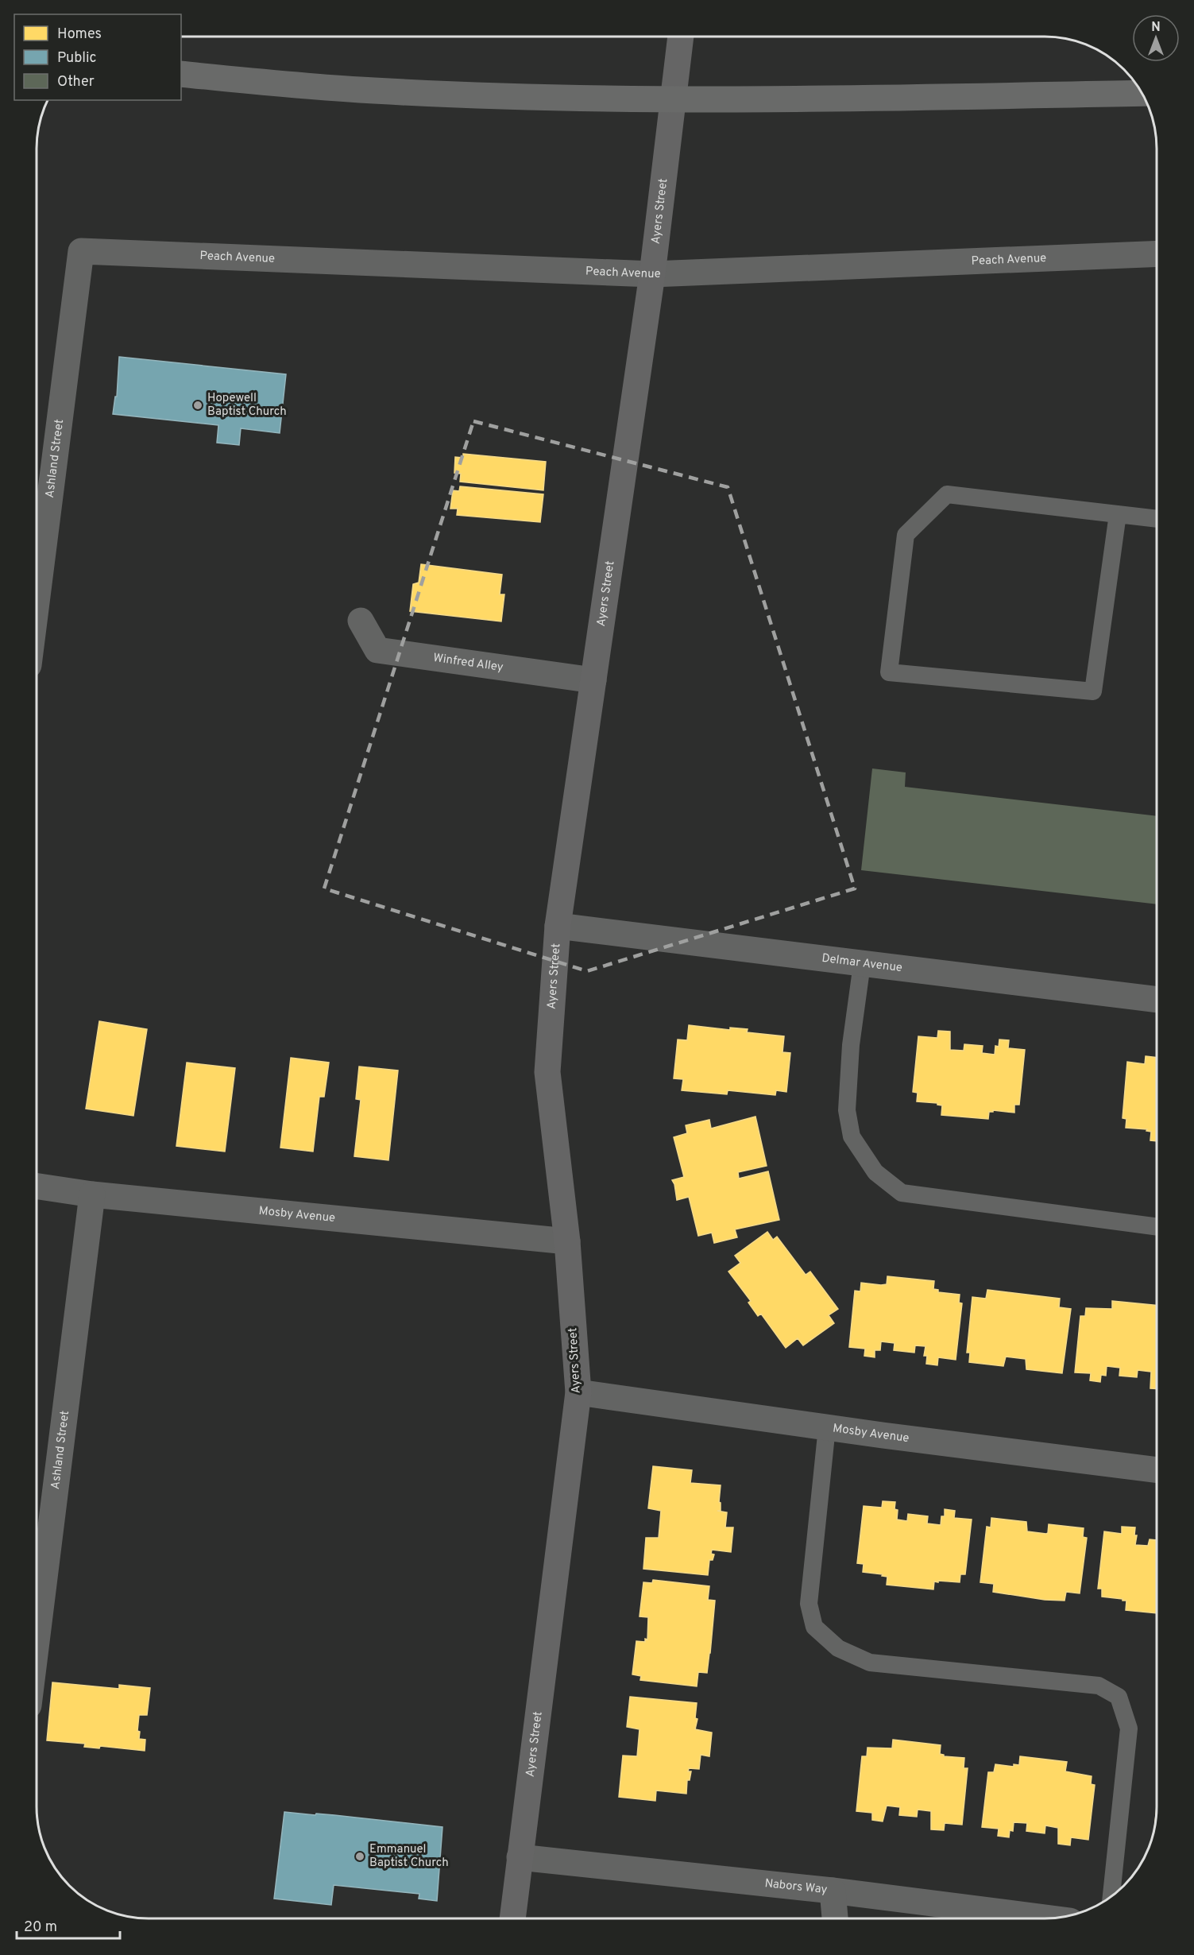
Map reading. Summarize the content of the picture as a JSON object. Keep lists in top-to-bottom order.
{
  "streets": {
    "street": [
      "Ayers Street",
      "Peach Avenue",
      "Ashland Street",
      "Winfred Alley",
      "Delmar Avenue",
      "Mosby Avenue",
      "Nabors Way"
    ]
  },
  "crossings": [
    ["Ayers Street", "Peach Avenue"],
    ["Ayers Street", "Winfred Alley"],
    ["Ayers Street", "Delmar Avenue"],
    ["Ayers Street", "Mosby Avenue"],
    ["Ayers Street", "Nabors Way"],
    ["Peach Avenue", "Ashland Street"],
    ["Ashland Street", "Mosby Avenue"]
  ],
  "places": ["Hopewell Baptist Church", "Emmanuel Baptist Church"],
  "legend": ["Homes", "Public", "Other"],
  "scale_bar": "20 m",
  "north": "top"
}
